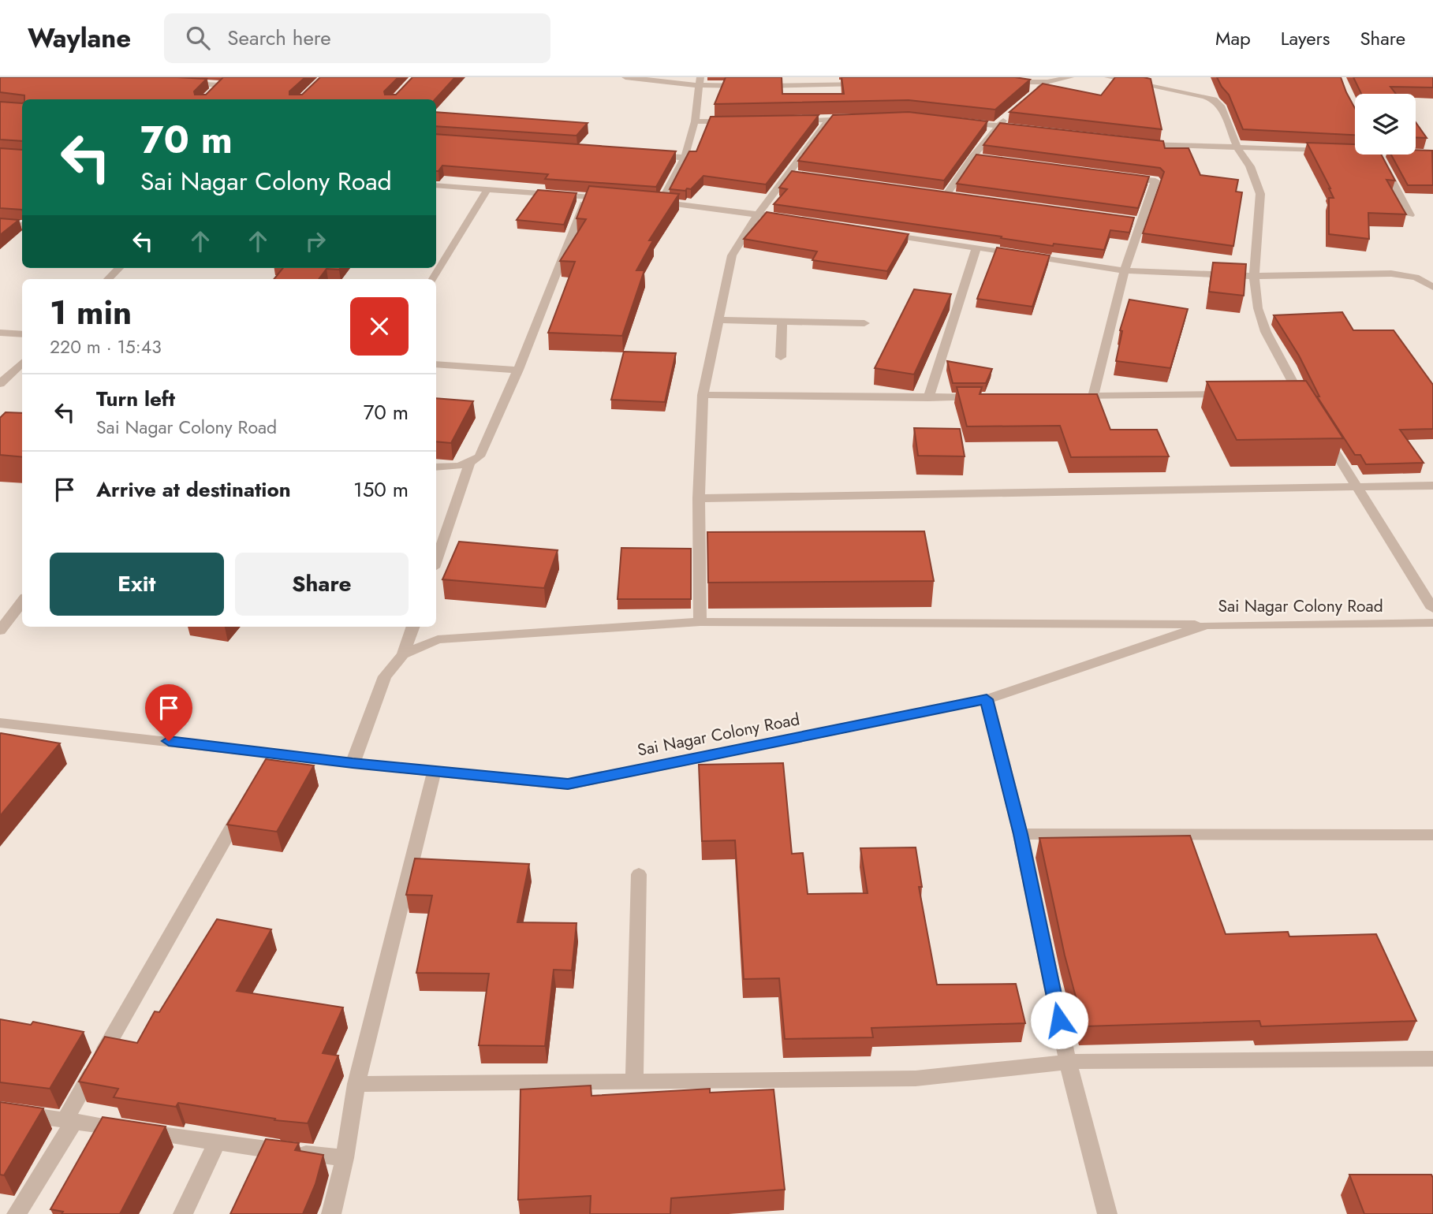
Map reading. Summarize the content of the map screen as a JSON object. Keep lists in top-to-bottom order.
{
  "streets": {
    "street": ["Sai Nagar Colony Road"]
  },
  "page": {
    "header": "Waylane",
    "search": "Search here",
    "nav": ["Map", "Layers", "Share"],
    "turn": ["70 m", "Sai Nagar Colony Road"],
    "heading": ["1 min", "220 m · 15:43"],
    "list": [
      {
        "name": "Turn left",
        "note": "Sai Nagar Colony Road",
        "value": "70 m"
      },
      {
        "name": "Arrive at destination",
        "value": "150 m"
      }
    ],
    "buttons": ["Exit", "Share"]
  }
}
